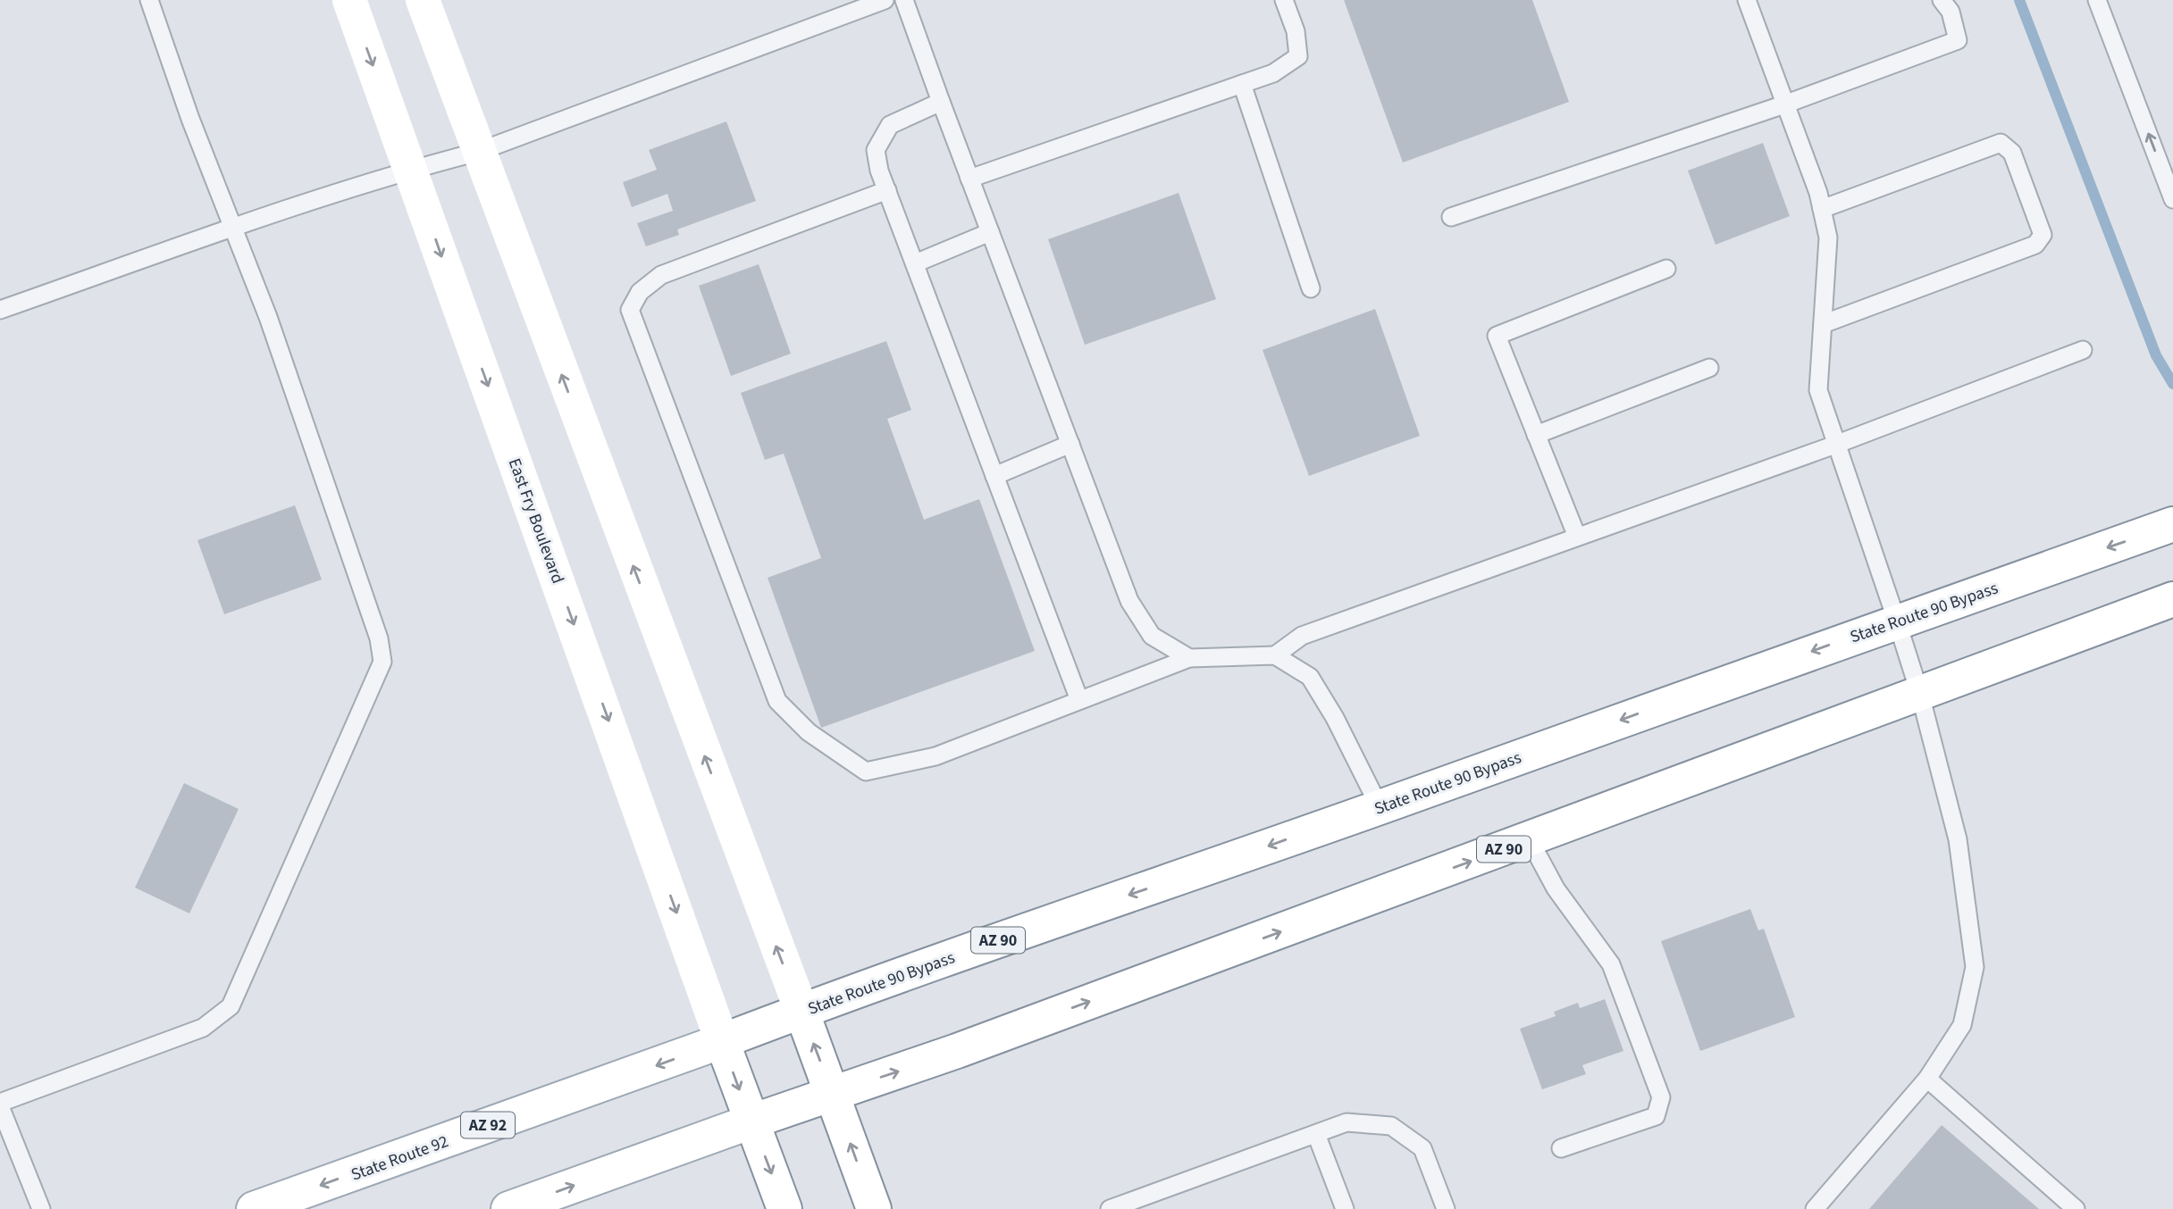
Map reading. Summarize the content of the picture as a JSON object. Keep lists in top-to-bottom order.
{
  "streets": {
    "main road": [
      "East Fry Boulevard",
      "State Route 90 Bypass",
      "AZ 90",
      "AZ 92",
      "State Route 92"
    ]
  },
  "crossings": [
    ["East Fry Boulevard", "State Route 90 Bypass"],
    ["East Fry Boulevard", "State Route 92"],
    ["State Route 90 Bypass", "State Route 92"]
  ]
}
